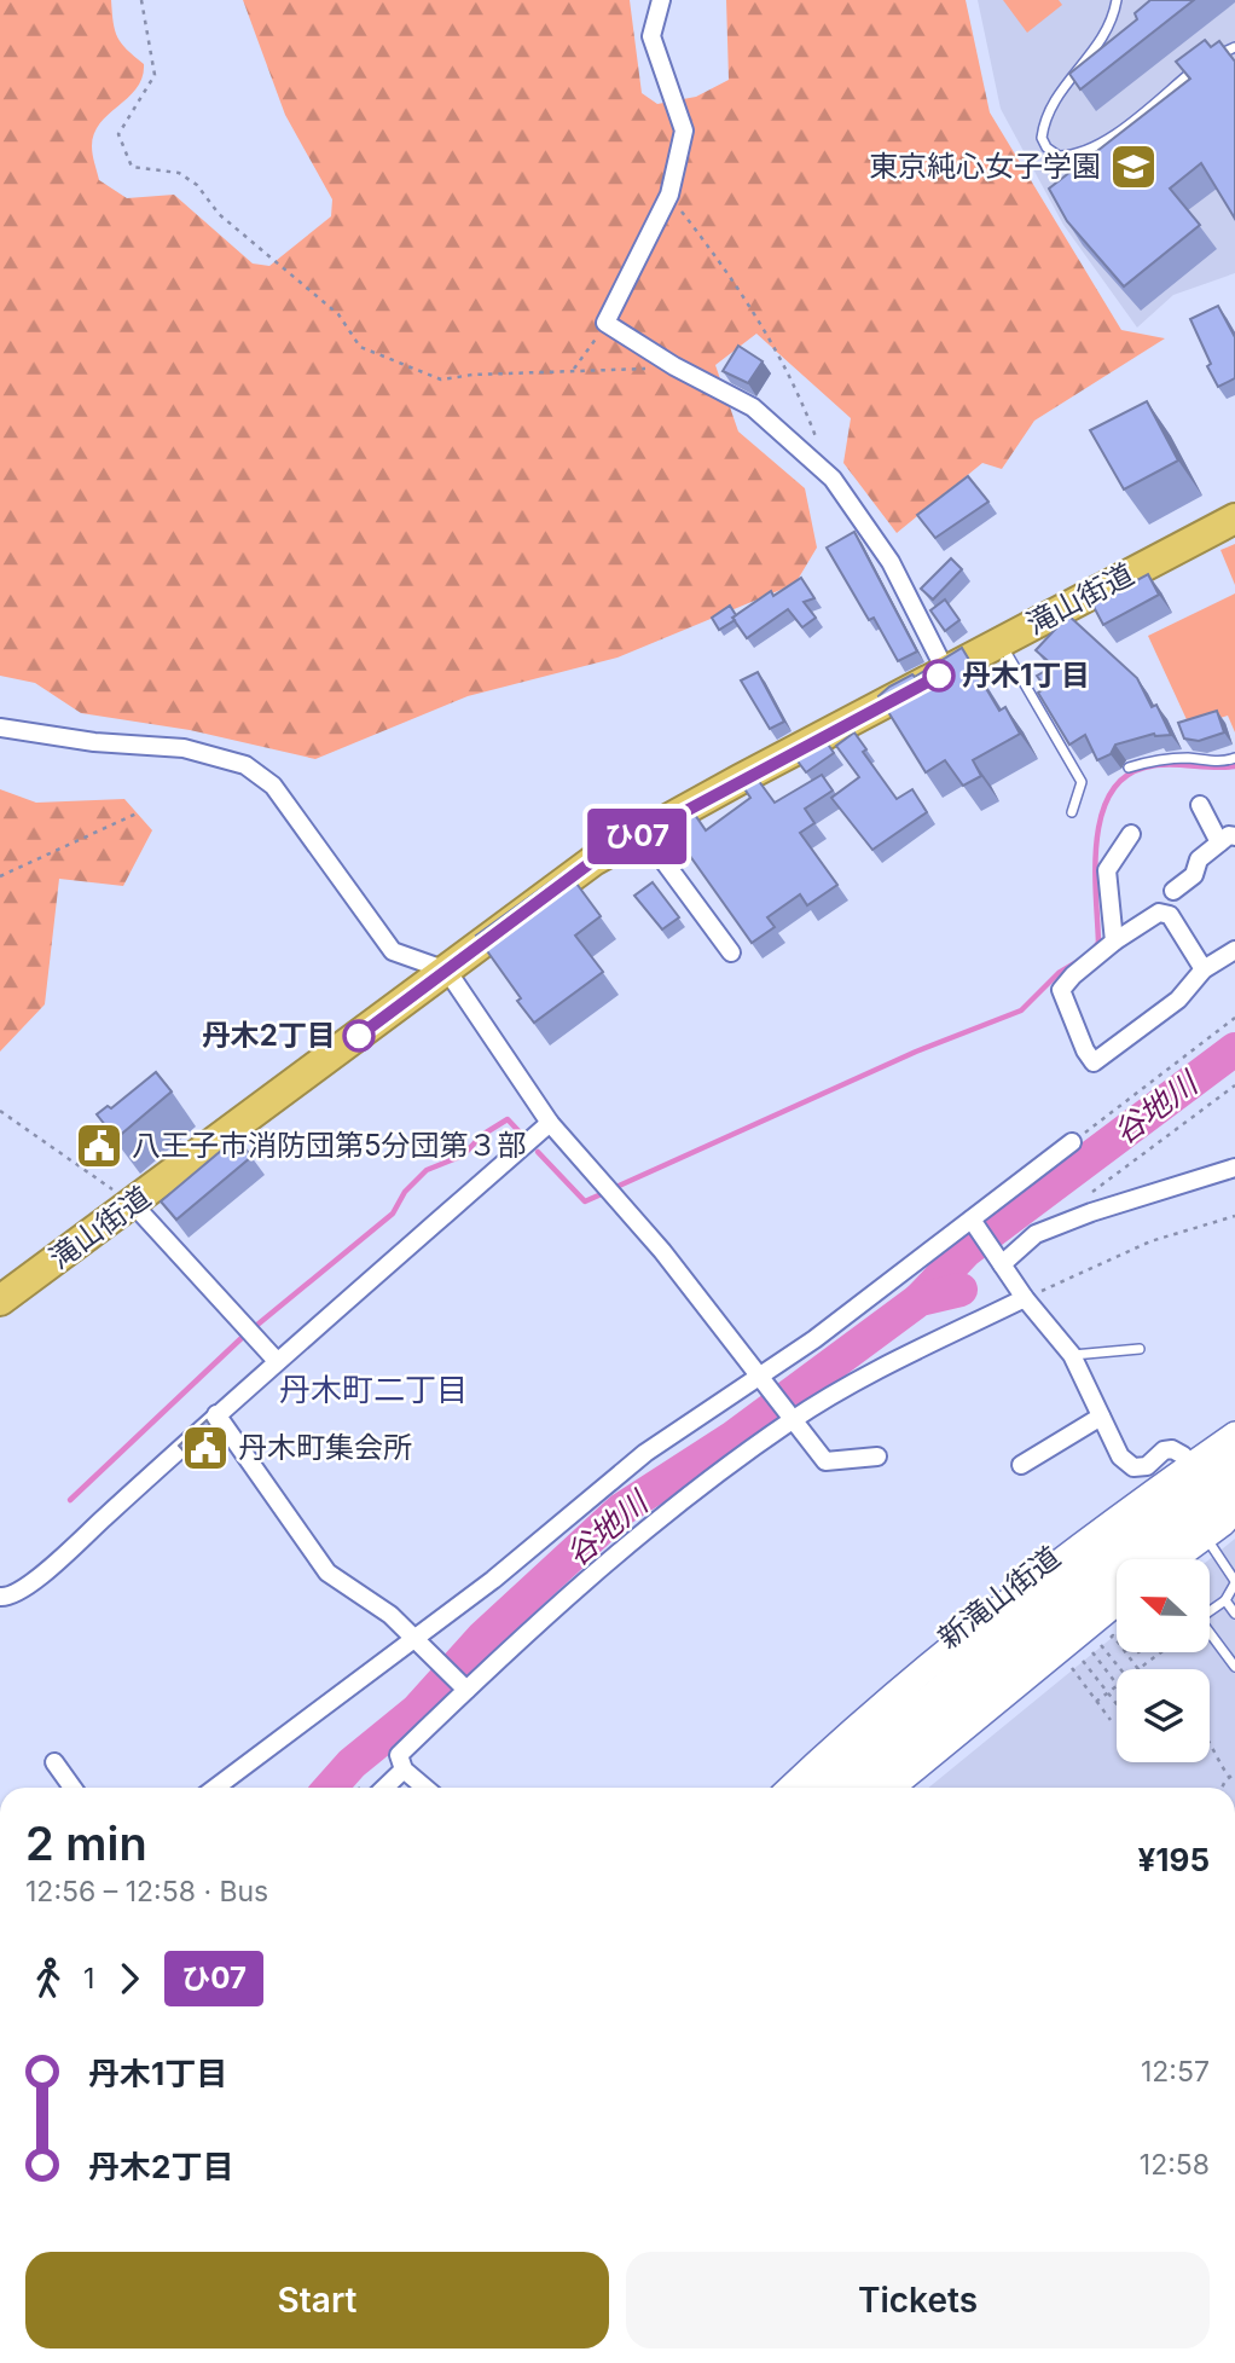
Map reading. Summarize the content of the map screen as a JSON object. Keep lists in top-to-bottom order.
{
  "streets": {
    "highway": ["滝山街道"],
    "main road": ["新滝山街道"]
  },
  "districts": ["丹木町二丁目"],
  "water": ["谷地川"],
  "places": {
    "school or university": ["東京純心女子学園"],
    "other": ["丹木1丁目", "丹木2丁目"],
    "public building": ["八王子市消防団第5分団第３部", "丹木町集会所"]
  },
  "lines": ["bus line ひ07"],
  "north": "left",
  "page": {
    "on_map": "ひ07",
    "heading": ["2 min", "12:56 – 12:58 · Bus", "¥195"],
    "legs": ["1", "ひ07"],
    "list": [
      {
        "name": "丹木1丁目",
        "value": "12:57"
      },
      {
        "name": "丹木2丁目",
        "value": "12:58"
      }
    ],
    "buttons": ["Start", "Tickets"]
  }
}
